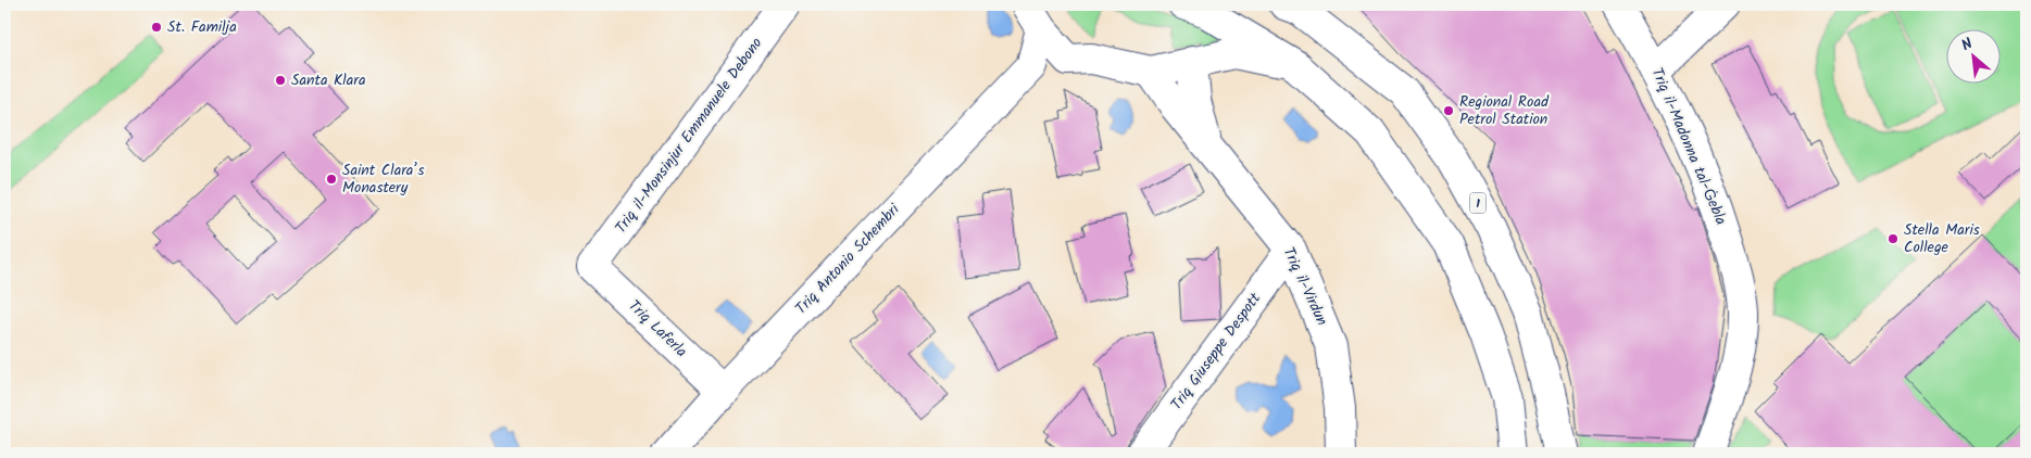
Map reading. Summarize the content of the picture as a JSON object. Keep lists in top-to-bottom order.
{
  "streets": {
    "main road": [
      "Triq il-Monsinjur Emmanuele Debono",
      "Triq il-Madonna tal-Ġebla",
      "1",
      "Triq Antonio Schembri",
      "Triq il-Virdun",
      "Triq Laferla",
      "Triq Giuseppe Despott"
    ]
  },
  "crossings": [
    ["Triq il-Monsinjur Emmanuele Debono", "Triq Laferla"],
    ["Triq Antonio Schembri", "Triq Laferla"],
    ["Triq il-Virdun", "Triq Giuseppe Despott"]
  ],
  "places": [
    "St. Familja",
    "Santa Klara",
    "Regional Road Petrol Station",
    "Saint Clara’s Monastery",
    "Stella Maris College"
  ],
  "north": "top left"
}
